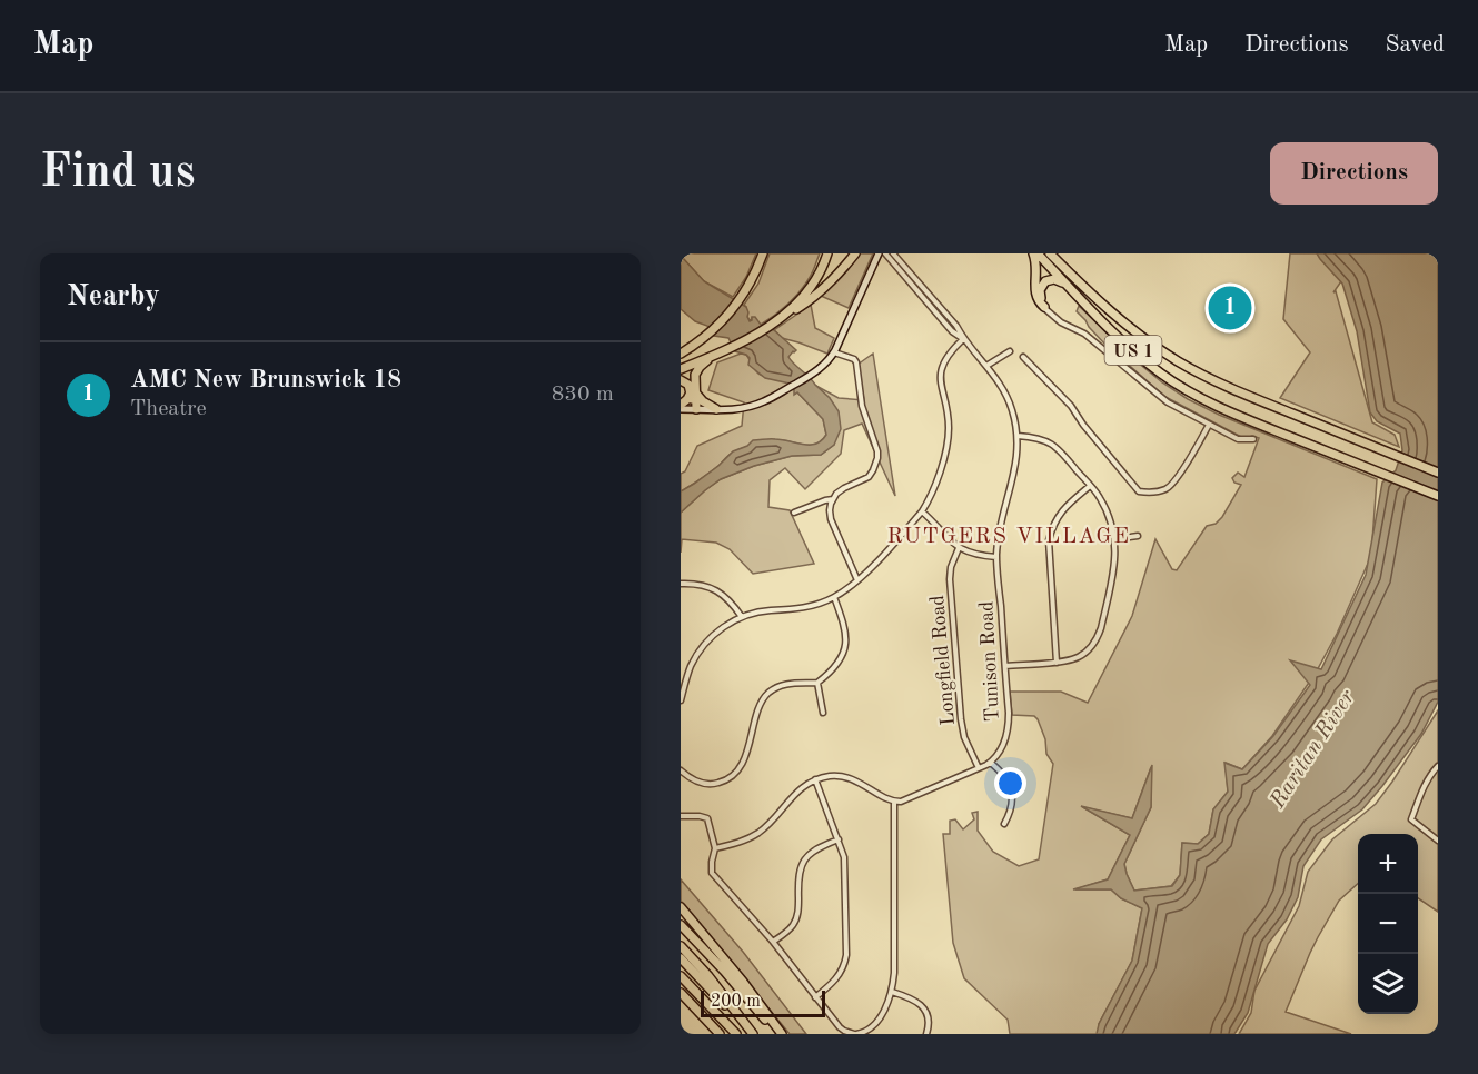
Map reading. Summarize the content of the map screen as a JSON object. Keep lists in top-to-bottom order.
{
  "streets": {
    "highway": ["US 1"],
    "street": ["Longfield Road", "Tunison Road"]
  },
  "districts": ["RUTGERS VILLAGE"],
  "water": ["Raritan River"],
  "scale_bar": "200 m",
  "page": {
    "header": "Map",
    "nav": ["Map", "Directions", "Saved"],
    "buttons": "Directions",
    "title": "Find us",
    "heading": "Nearby",
    "pins": "1",
    "list": [
      {
        "mark": "1",
        "name": "AMC New Brunswick 18",
        "note": "Theatre",
        "value": "830 m"
      }
    ],
    "map_buttons": ["+", "−"],
    "scale": "200 m"
  }
}
